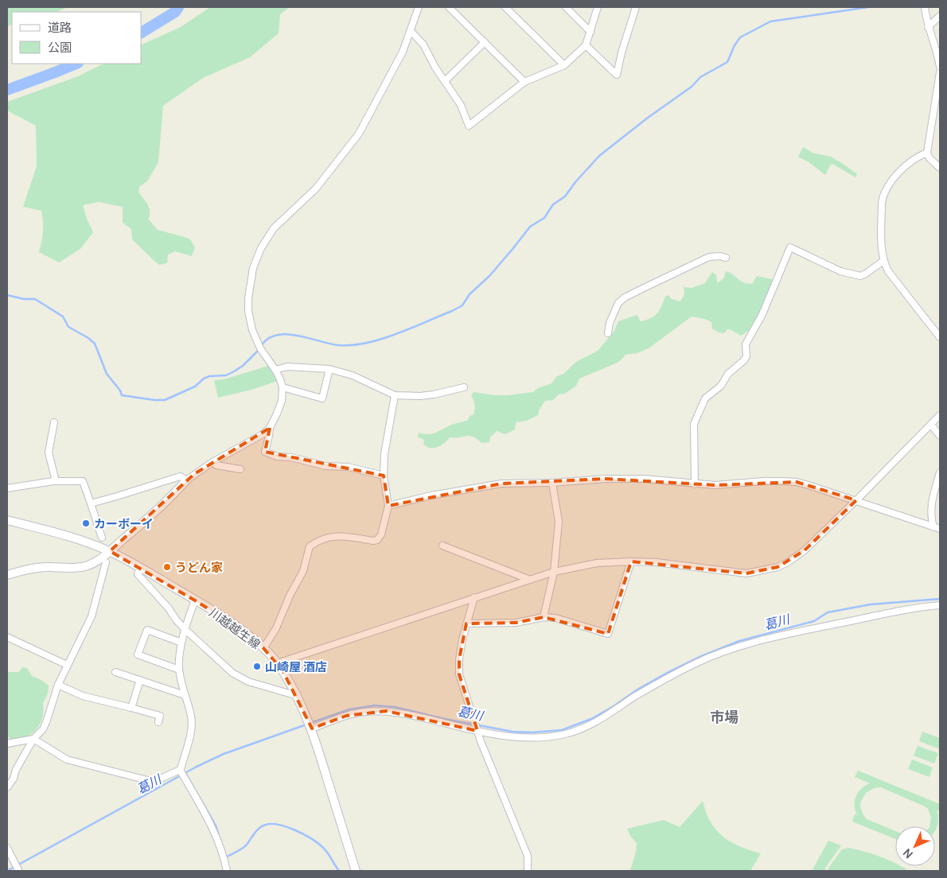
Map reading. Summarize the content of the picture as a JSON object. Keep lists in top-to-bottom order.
{
  "streets": {
    "main road": ["川越越生線"]
  },
  "districts": ["市場"],
  "water": ["葛川"],
  "places": ["カーボーイ", "うどん家", "山崎屋 酒店"],
  "legend": ["道路", "公園"],
  "north": "bottom left"
}
